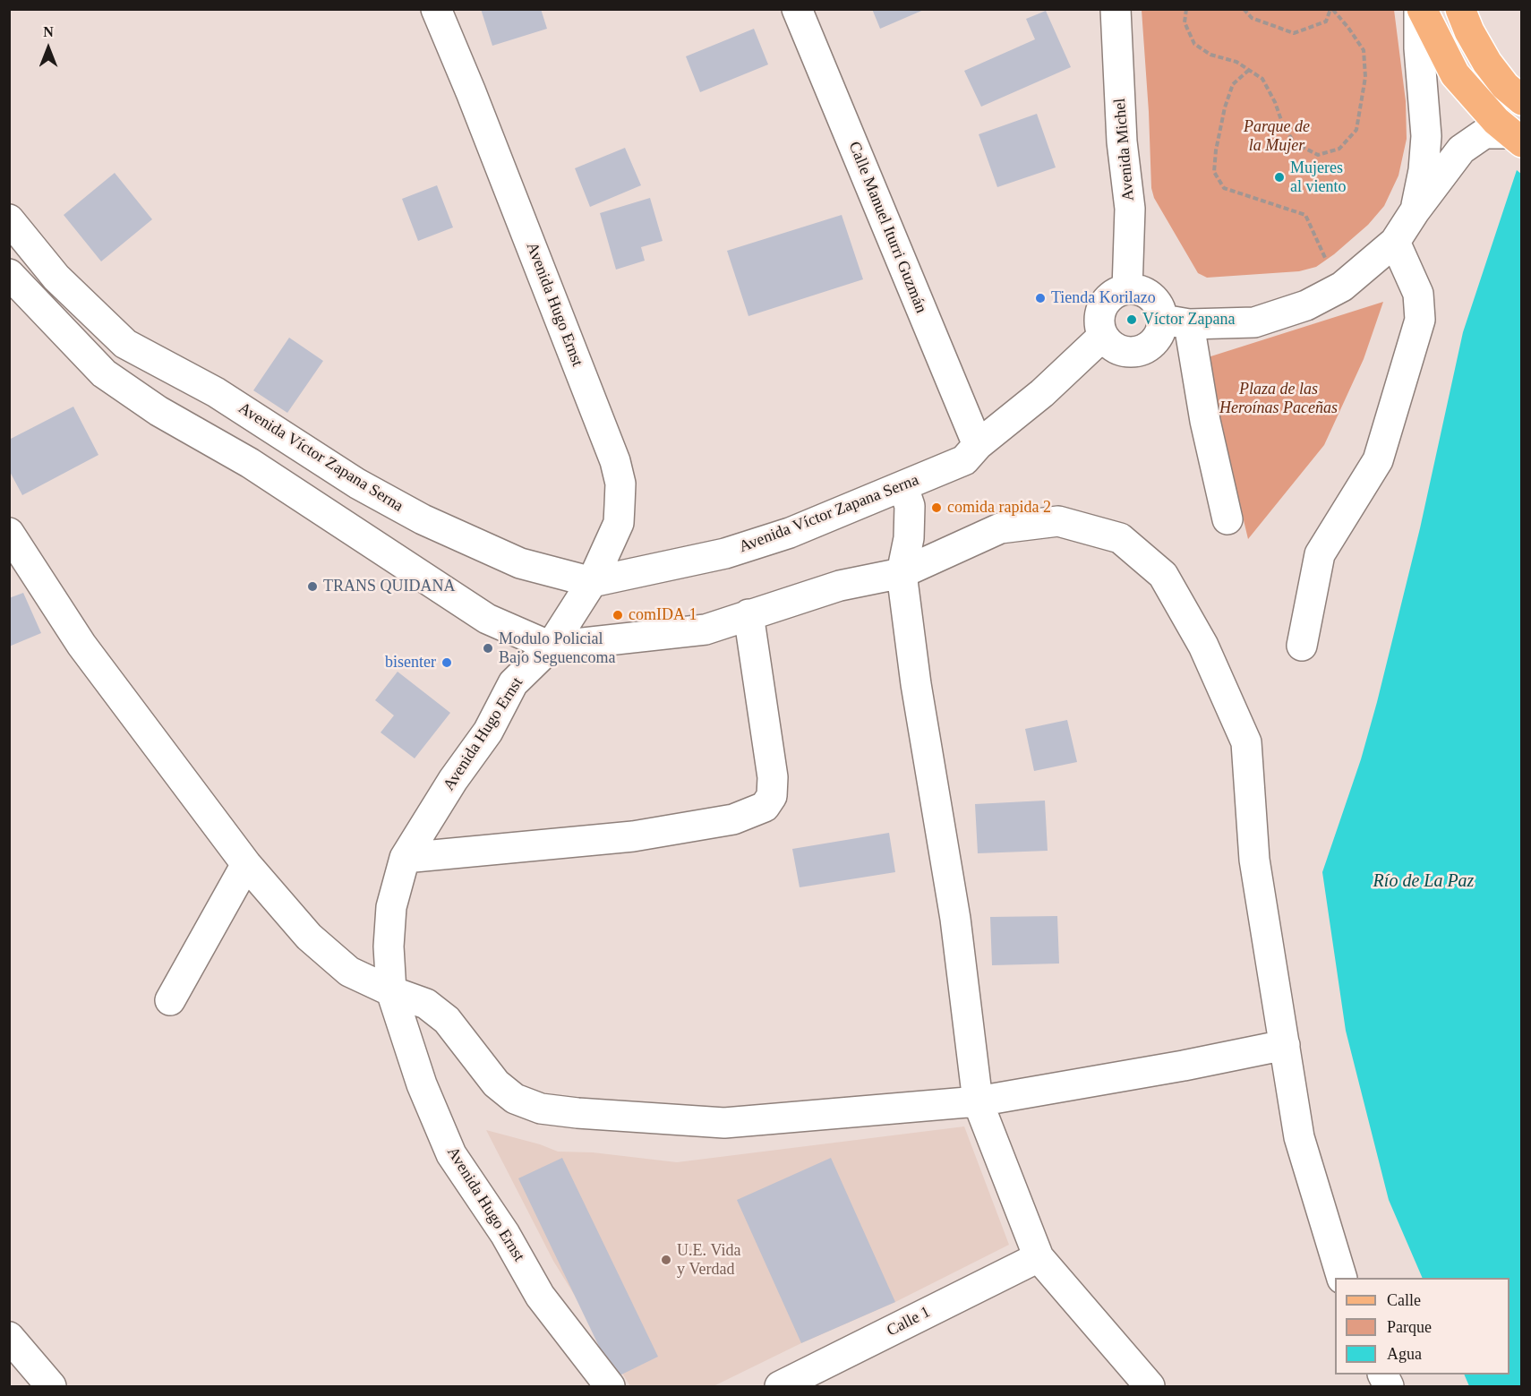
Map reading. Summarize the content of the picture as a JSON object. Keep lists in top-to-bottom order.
{
  "streets": {
    "street": [
      "Avenida Michel",
      "Calle Manuel Iturri Guzmán",
      "Avenida Hugo Ernst",
      "Avenida Víctor Zapana Serna",
      "Calle 1"
    ]
  },
  "crossings": [
    ["Avenida Michel", "Avenida Víctor Zapana Serna"],
    ["Calle Manuel Iturri Guzmán", "Avenida Víctor Zapana Serna"],
    ["Avenida Hugo Ernst", "Avenida Víctor Zapana Serna"]
  ],
  "water": ["Río de La Paz"],
  "parks": ["Parque de la Mujer", "Plaza de las Heroínas Paceñas"],
  "places": [
    "Mujeres al viento",
    "Tienda Korilazo",
    "Víctor Zapana",
    "comida rapida 2",
    "TRANS QUIDANA",
    "comIDA 1",
    "Modulo Policial Bajo Seguencoma",
    "bisenter",
    "U.E. Vida y Verdad"
  ],
  "legend": ["Calle", "Parque", "Agua"],
  "north": "top"
}
